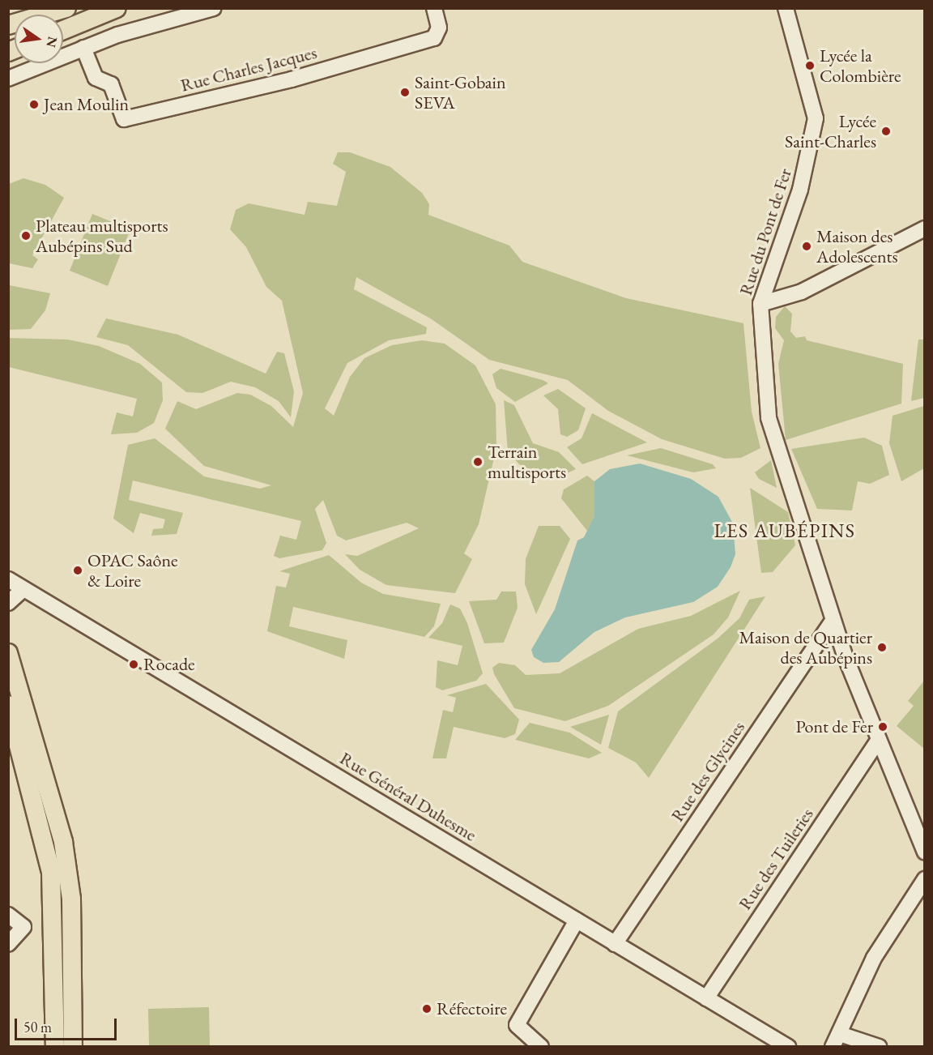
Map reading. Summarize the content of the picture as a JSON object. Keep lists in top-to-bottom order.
{
  "streets": {
    "street": [
      "Rue Charles Jacques",
      "Rue du Pont de Fer",
      "Rue des Glycines",
      "Rue Général Duhesme",
      "Rue des Tuileries"
    ]
  },
  "crossings": [
    ["Rue du Pont de Fer", "Rue des Glycines"],
    ["Rue du Pont de Fer", "Rue des Tuileries"],
    ["Rue des Glycines", "Rue Général Duhesme"],
    ["Rue Général Duhesme", "Rue des Tuileries"]
  ],
  "districts": ["LES AUBÉPINS"],
  "places": [
    "Lycée la Colombière",
    "Saint-Gobain SEVA",
    "Jean Moulin",
    "Lycée Saint-Charles",
    "Plateau multisports Aubépins Sud",
    "Maison des Adolescents",
    "Terrain multisports",
    "OPAC Saône & Loire",
    "Maison de Quartier des Aubépins",
    "Rocade",
    "Pont de Fer",
    "Réfectoire"
  ],
  "scale_bar": "50 m",
  "north": "right"
}
